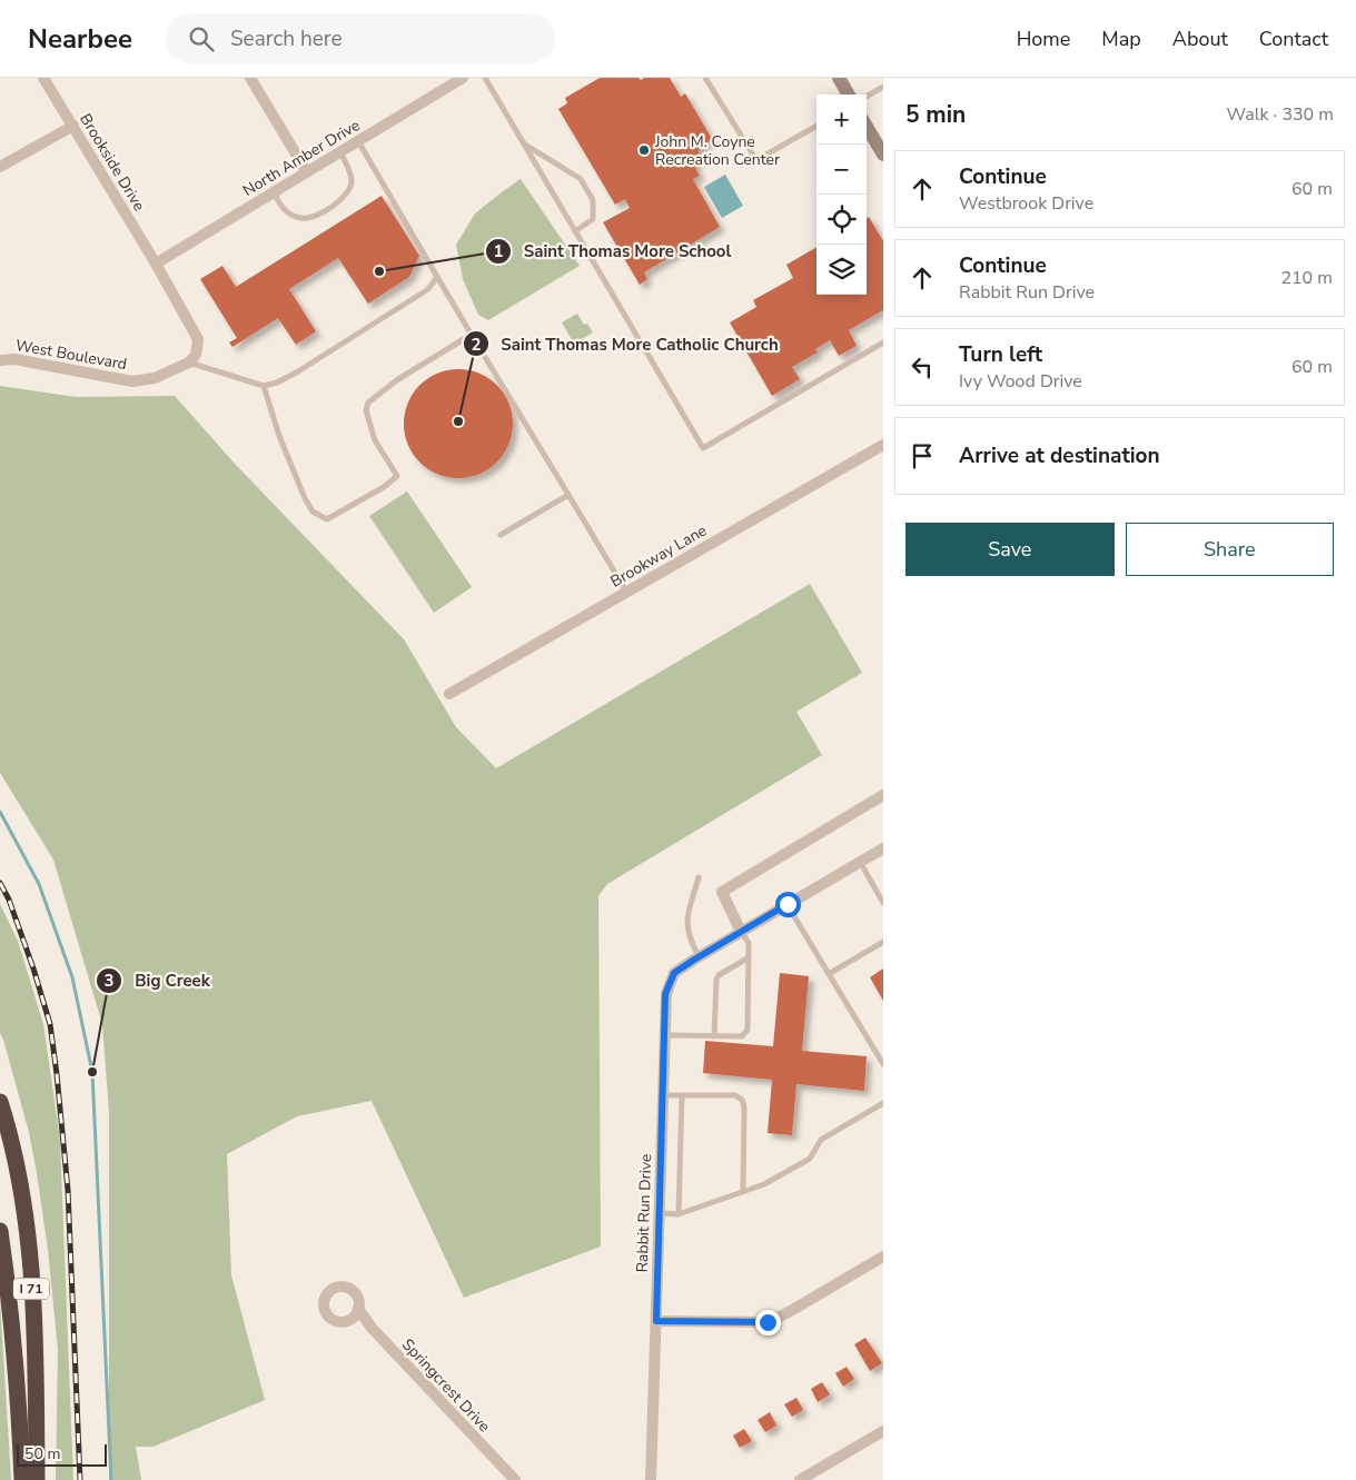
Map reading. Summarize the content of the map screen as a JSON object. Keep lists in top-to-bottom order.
{
  "streets": {
    "highway": ["I 71"],
    "street": [
      "North Amber Drive",
      "Brookside Drive",
      "West Boulevard",
      "Brookway Lane",
      "Rabbit Run Drive",
      "Springcrest Drive"
    ]
  },
  "crossings": [
    ["North Amber Drive", "Brookside Drive"]
  ],
  "places": [
    "John M. Coyne Recreation Center",
    "Saint Thomas More School",
    "Saint Thomas More Catholic Church",
    "Big Creek"
  ],
  "scale_bar": "50 m",
  "page": {
    "header": "Nearbee",
    "search": "Search here",
    "nav": [
      "Home",
      "Map",
      "About",
      "Contact"
    ],
    "heading": ["5 min", "Walk · 330 m"],
    "map_buttons": ["+", "−"],
    "list": [
      ["Continue", "Westbrook Drive", "60 m"],
      ["Continue", "Rabbit Run Drive", "210 m"],
      ["Turn left", "Ivy Wood Drive", "60 m"],
      "Arrive at destination"
    ],
    "buttons": ["Save", "Share"],
    "scale": "50 m"
  }
}
